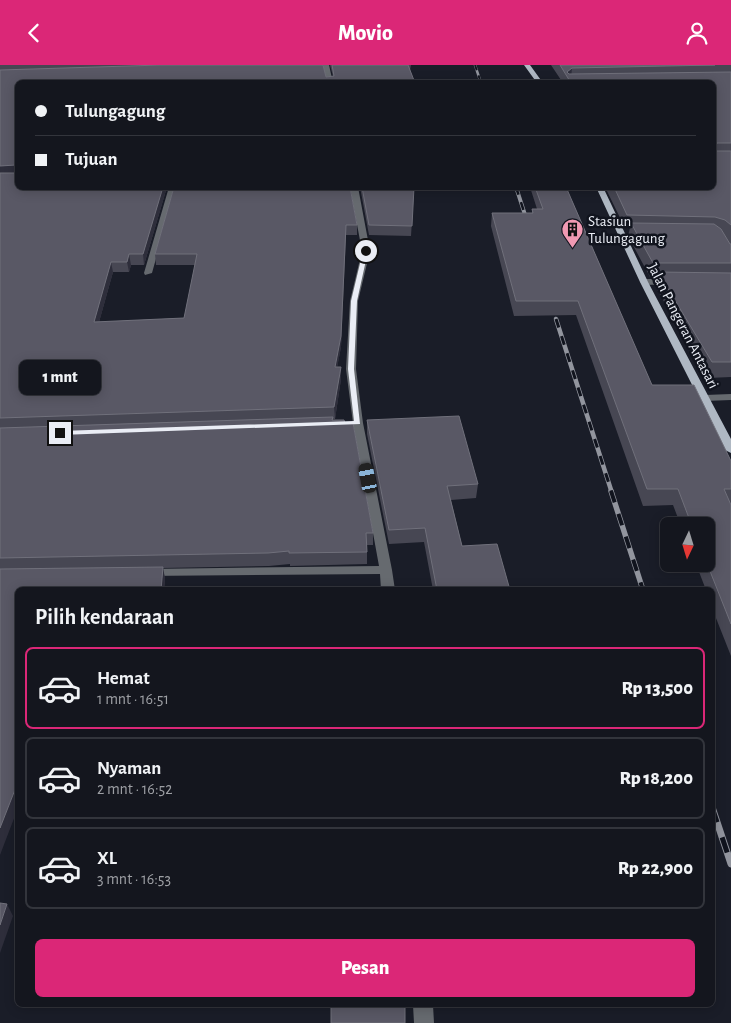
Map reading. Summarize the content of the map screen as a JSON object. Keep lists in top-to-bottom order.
{
  "streets": {
    "main road": ["Jalan Pangeran Antasari"]
  },
  "places": {
    "building": ["Stasiun Tulungagung"]
  },
  "north": "bottom",
  "page": {
    "header": "Movio",
    "banner": ["Tulungagung", "Tujuan"],
    "bubble": "1 mnt",
    "heading": "Pilih kendaraan",
    "list": [
      {
        "name": "Hemat",
        "note": "1 mnt · 16:51",
        "value": "Rp 13,500"
      },
      {
        "name": "Nyaman",
        "note": "2 mnt · 16:52",
        "value": "Rp 18,200"
      },
      {
        "name": "XL",
        "note": "3 mnt · 16:53",
        "value": "Rp 22,900"
      }
    ],
    "buttons": "Pesan"
  }
}
